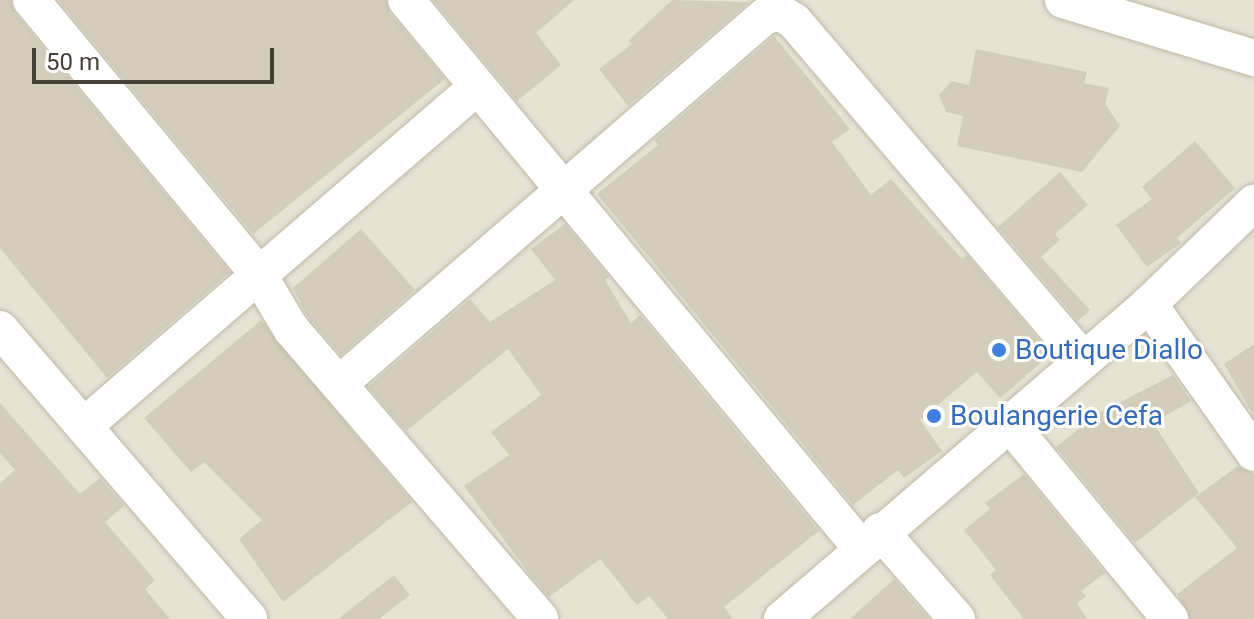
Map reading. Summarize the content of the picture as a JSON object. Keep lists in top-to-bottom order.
{
  "places": ["Boutique Diallo", "Boulangerie Cefa"],
  "scale_bar": "50 m"
}
